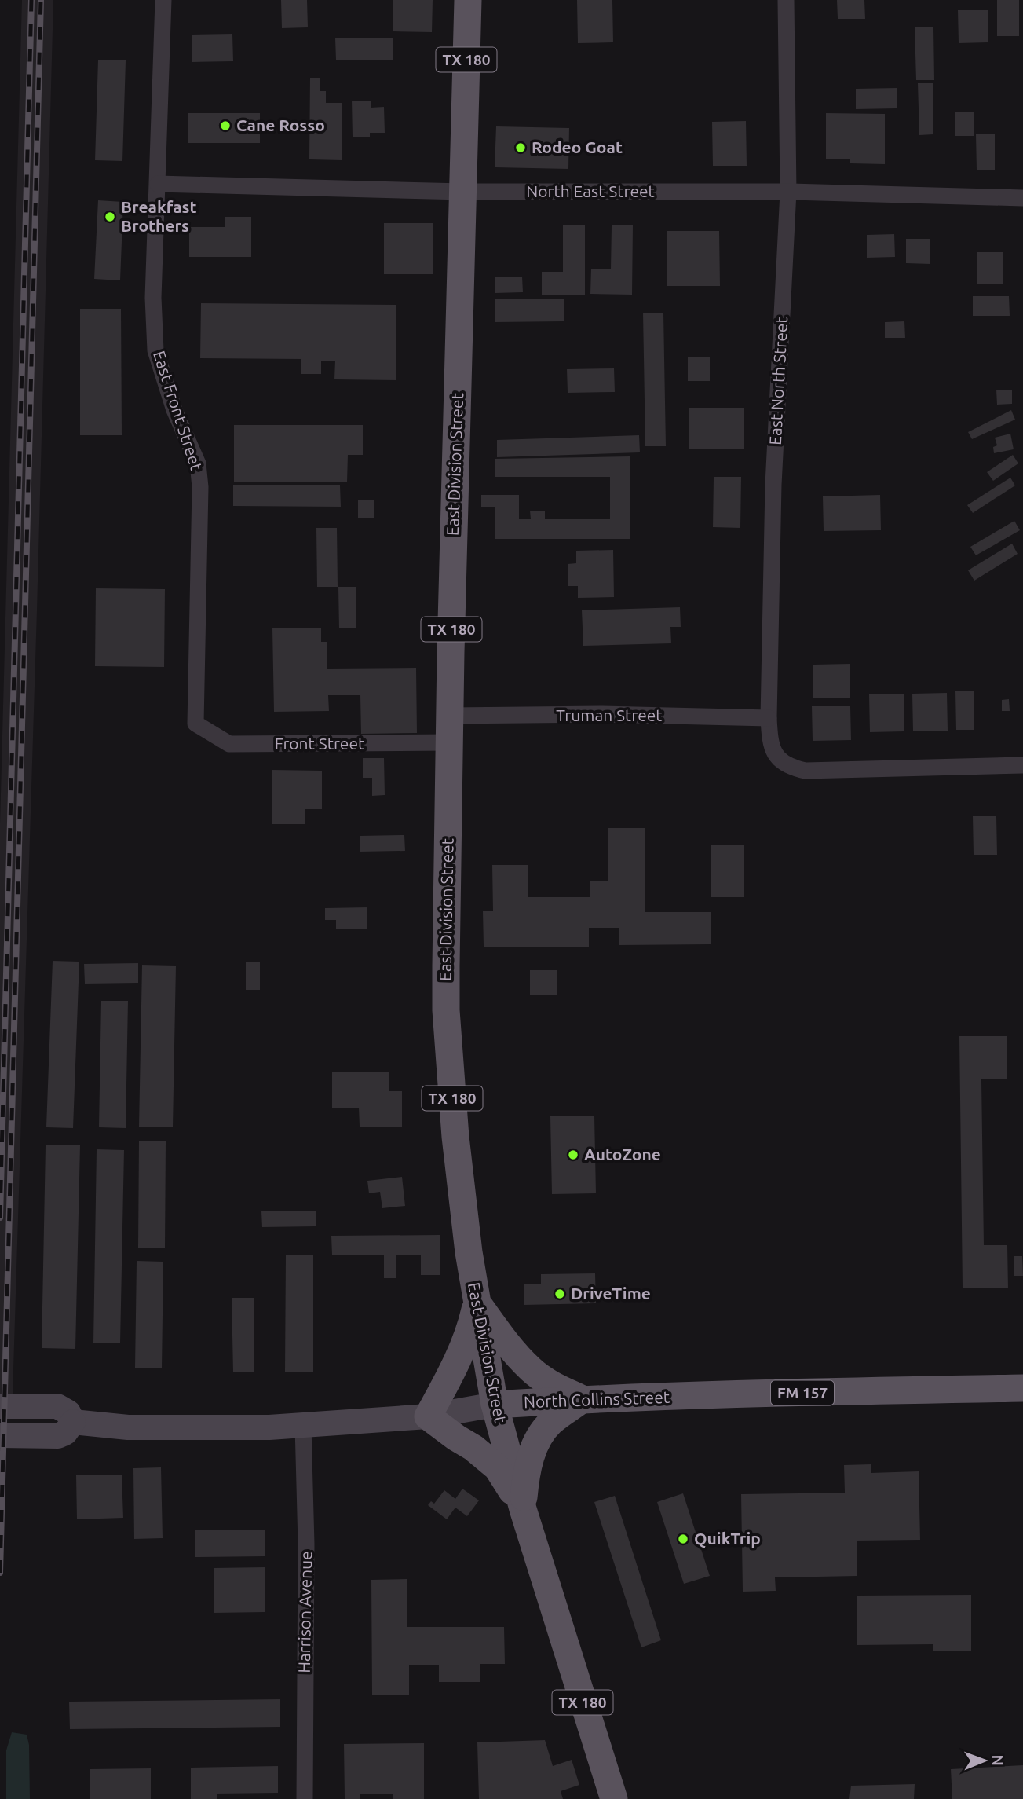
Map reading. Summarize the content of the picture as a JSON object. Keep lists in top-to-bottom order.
{
  "streets": {
    "main road": [
      "TX 180",
      "East Division Street",
      "FM 157",
      "North Collins Street"
    ],
    "street": [
      "North East Street",
      "East North Street",
      "East Front Street",
      "Truman Street",
      "Front Street",
      "Harrison Avenue"
    ]
  },
  "crossings": [
    ["North East Street", "East North Street"],
    ["North East Street", "East Front Street"],
    ["North East Street", "East Division Street"],
    ["East North Street", "Truman Street"],
    ["East Front Street", "Front Street"],
    ["East Division Street", "Truman Street"],
    ["East Division Street", "Front Street"],
    ["East Division Street", "North Collins Street"],
    ["North Collins Street", "Harrison Avenue"]
  ],
  "places": [
    "Cane Rosso",
    "Rodeo Goat",
    "Breakfast Brothers",
    "AutoZone",
    "DriveTime",
    "QuikTrip"
  ],
  "north": "right"
}
